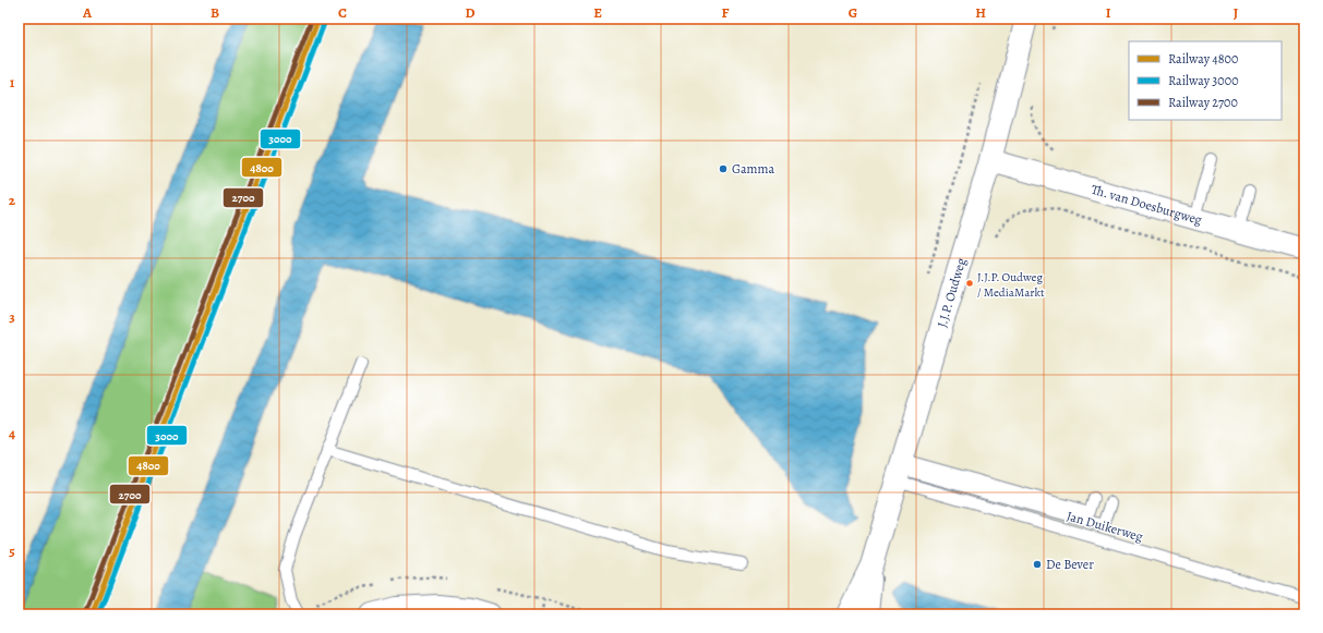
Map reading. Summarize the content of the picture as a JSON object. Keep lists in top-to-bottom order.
{
  "streets": {
    "street": ["Th. van Doesburgweg", "J.J.P. Oudweg"],
    "lane": ["Jan Duikerweg"]
  },
  "crossings": [
    ["Th. van Doesburgweg", "J.J.P. Oudweg"],
    ["J.J.P. Oudweg", "Jan Duikerweg"]
  ],
  "places": ["Gamma", "J.J.P. Oudweg / MediaMarkt", "De Bever"],
  "lines": ["rail line 4800", "rail line 2700", "rail line 3000"],
  "legend": ["Railway 4800", "Railway 3000", "Railway 2700"],
  "grid": {
    "columns": [
      "A",
      "B",
      "C",
      "D",
      "E",
      "F",
      "G",
      "H",
      "I",
      "J"
    ],
    "rows": [
      "1",
      "2",
      "3",
      "4",
      "5"
    ]
  }
}
